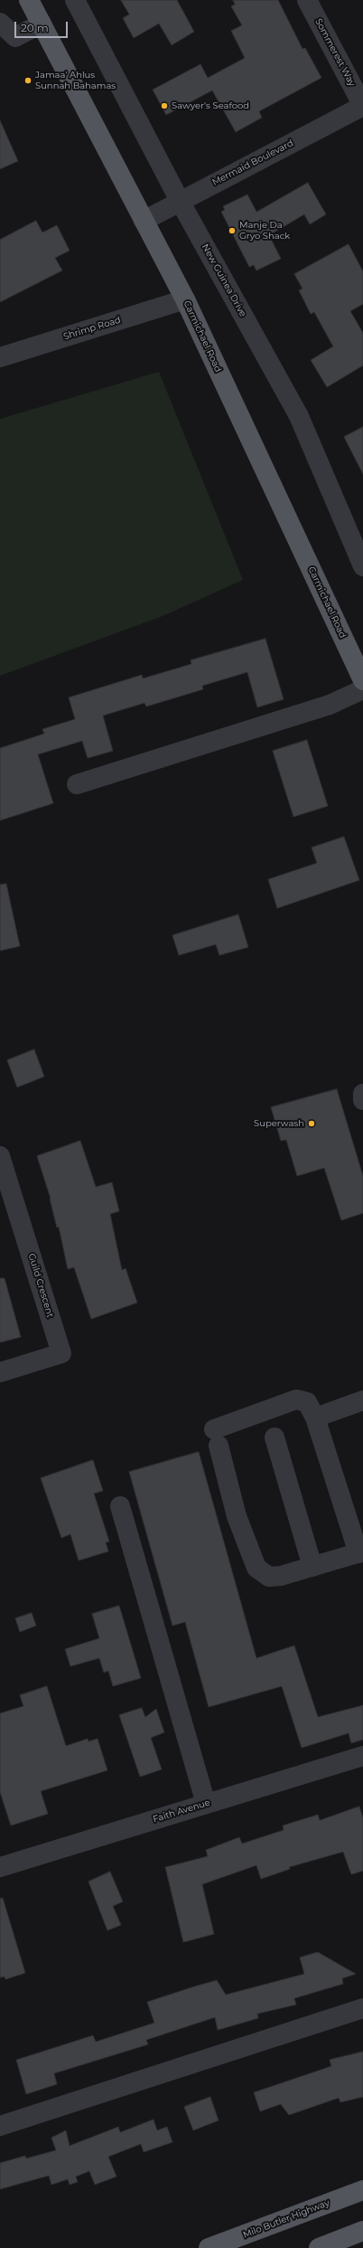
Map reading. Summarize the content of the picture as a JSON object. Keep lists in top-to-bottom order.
{
  "streets": {
    "main road": ["Carmichael Road", "Milo Butler Highway"],
    "street": [
      "Sommerest Way",
      "Mermaid Boulevard",
      "New Guinea Drive",
      "Shrimp Road",
      "Guild Crescent",
      "Faith Avenue"
    ]
  },
  "crossings": [
    ["Sommerest Way", "Mermaid Boulevard"],
    ["Mermaid Boulevard", "New Guinea Drive"],
    ["Mermaid Boulevard", "Carmichael Road"],
    ["Shrimp Road", "Carmichael Road"]
  ],
  "places": [
    "Jamaa' Ahlus Sunnah Bahamas",
    "Sawyer's Seafood",
    "Manje Da Gryo Shack",
    "Superwash"
  ],
  "scale_bar": "20 m"
}
